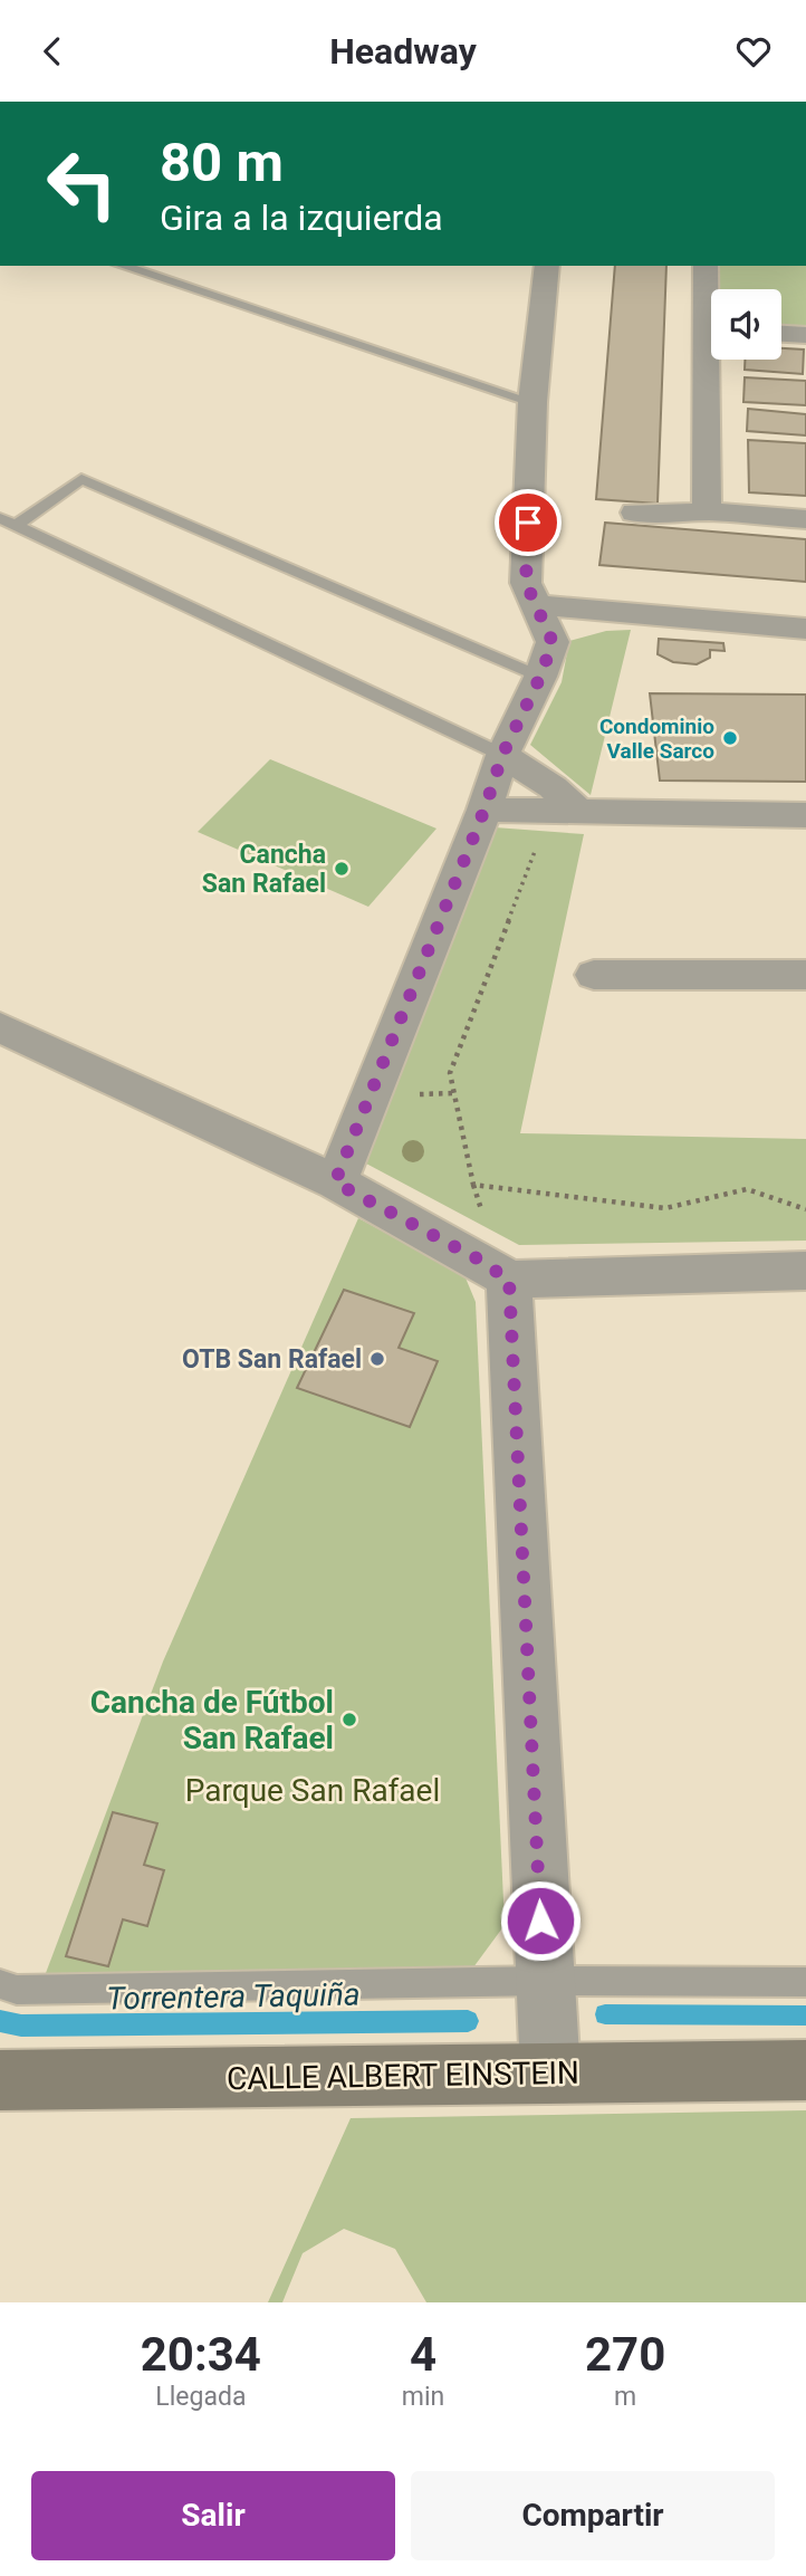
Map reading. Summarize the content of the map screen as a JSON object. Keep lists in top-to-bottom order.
{
  "streets": {
    "street": ["CALLE ALBERT EINSTEIN"]
  },
  "water": ["Torrentera Taquiña"],
  "parks": ["Parque San Rafael"],
  "places": [
    "Condominio Valle Sarco",
    "Cancha San Rafael",
    "OTB San Rafael",
    "Cancha de Fútbol San Rafael"
  ],
  "page": {
    "header": "Headway",
    "turn": ["80 m", "Gira a la izquierda"],
    "eta": [
      "20:34",
      "Llegada",
      "4",
      "min",
      "270",
      "m"
    ],
    "buttons": ["Salir", "Compartir"]
  }
}
